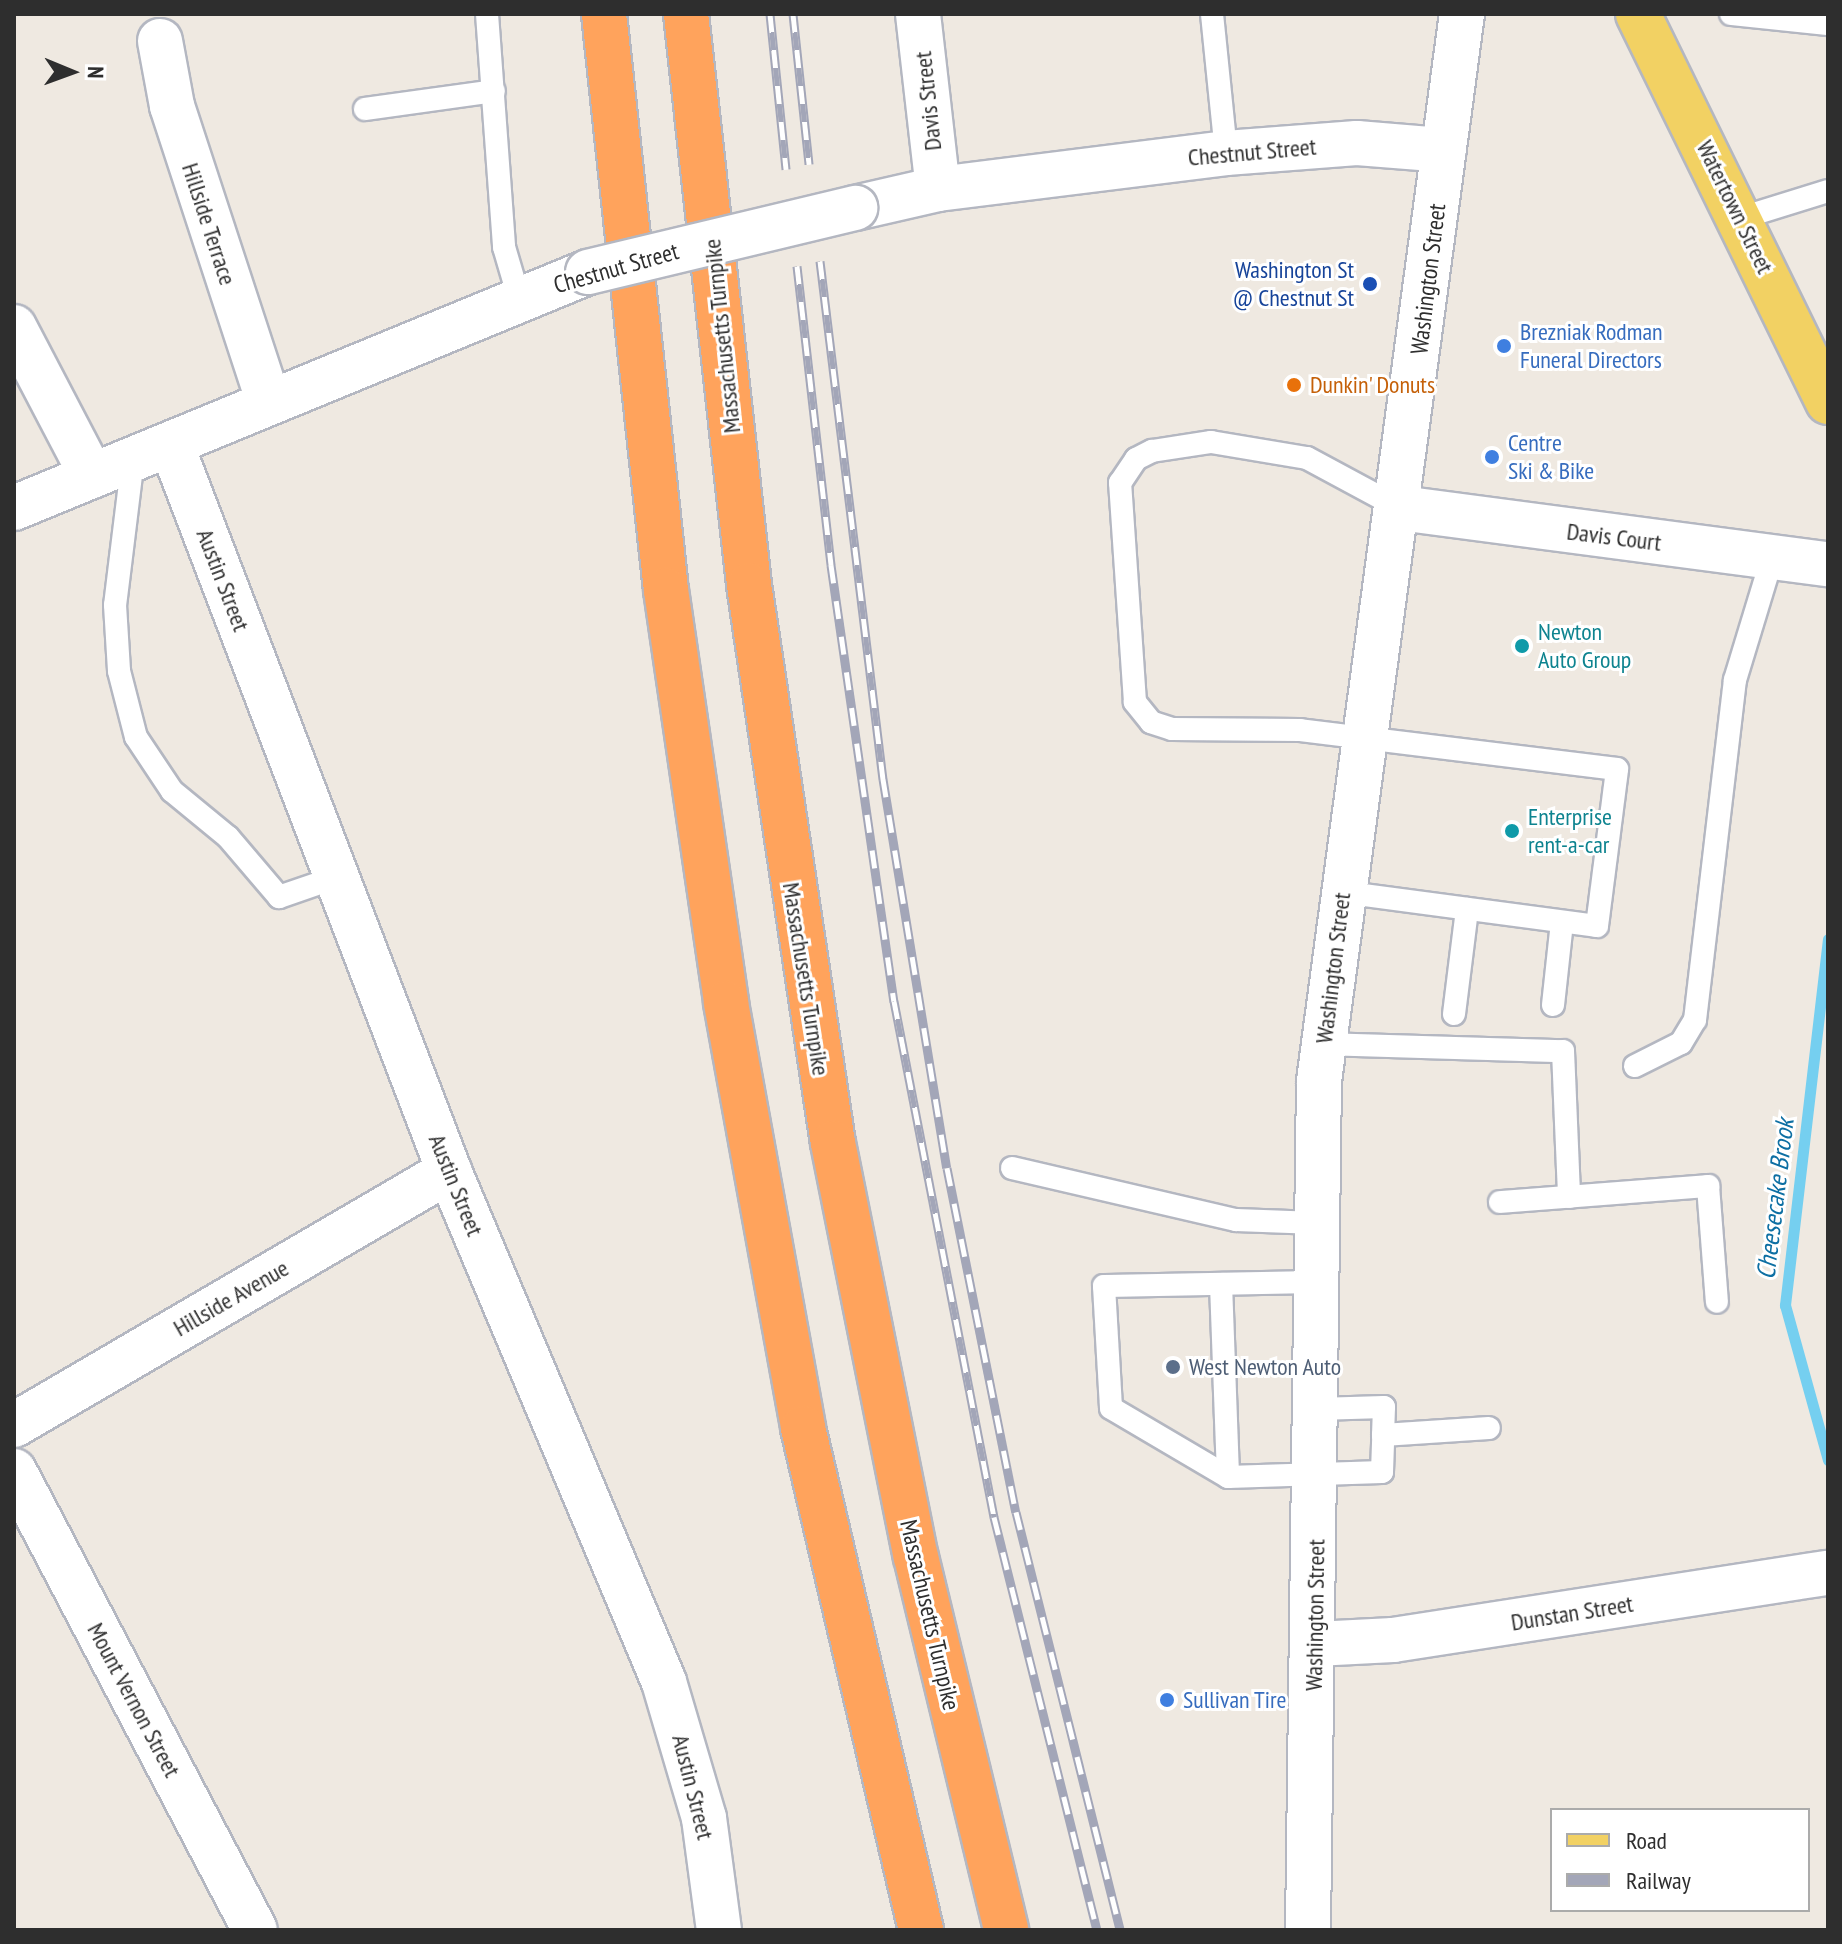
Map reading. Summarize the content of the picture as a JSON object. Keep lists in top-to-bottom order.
{
  "streets": {
    "highway": ["Massachusetts Turnpike"],
    "main road": [
      "Davis Street",
      "Chestnut Street",
      "Watertown Street",
      "Hillside Terrace",
      "Washington Street",
      "Davis Court",
      "Austin Street",
      "Hillside Avenue",
      "Dunstan Street",
      "Mount Vernon Street"
    ]
  },
  "crossings": [
    ["Davis Street", "Chestnut Street"],
    ["Chestnut Street", "Hillside Terrace"],
    ["Chestnut Street", "Washington Street"],
    ["Chestnut Street", "Austin Street"],
    ["Washington Street", "Davis Court"],
    ["Washington Street", "Dunstan Street"],
    ["Austin Street", "Hillside Avenue"]
  ],
  "water": ["Cheesecake Brook"],
  "places": [
    "Washington St @ Chestnut St",
    "Brezniak Rodman Funeral Directors",
    "Dunkin' Donuts",
    "Centre Ski & Bike",
    "Newton Auto Group",
    "Enterprise rent-a-car",
    "West Newton Auto",
    "Sullivan Tire"
  ],
  "legend": ["Road", "Railway"],
  "north": "right"
}
